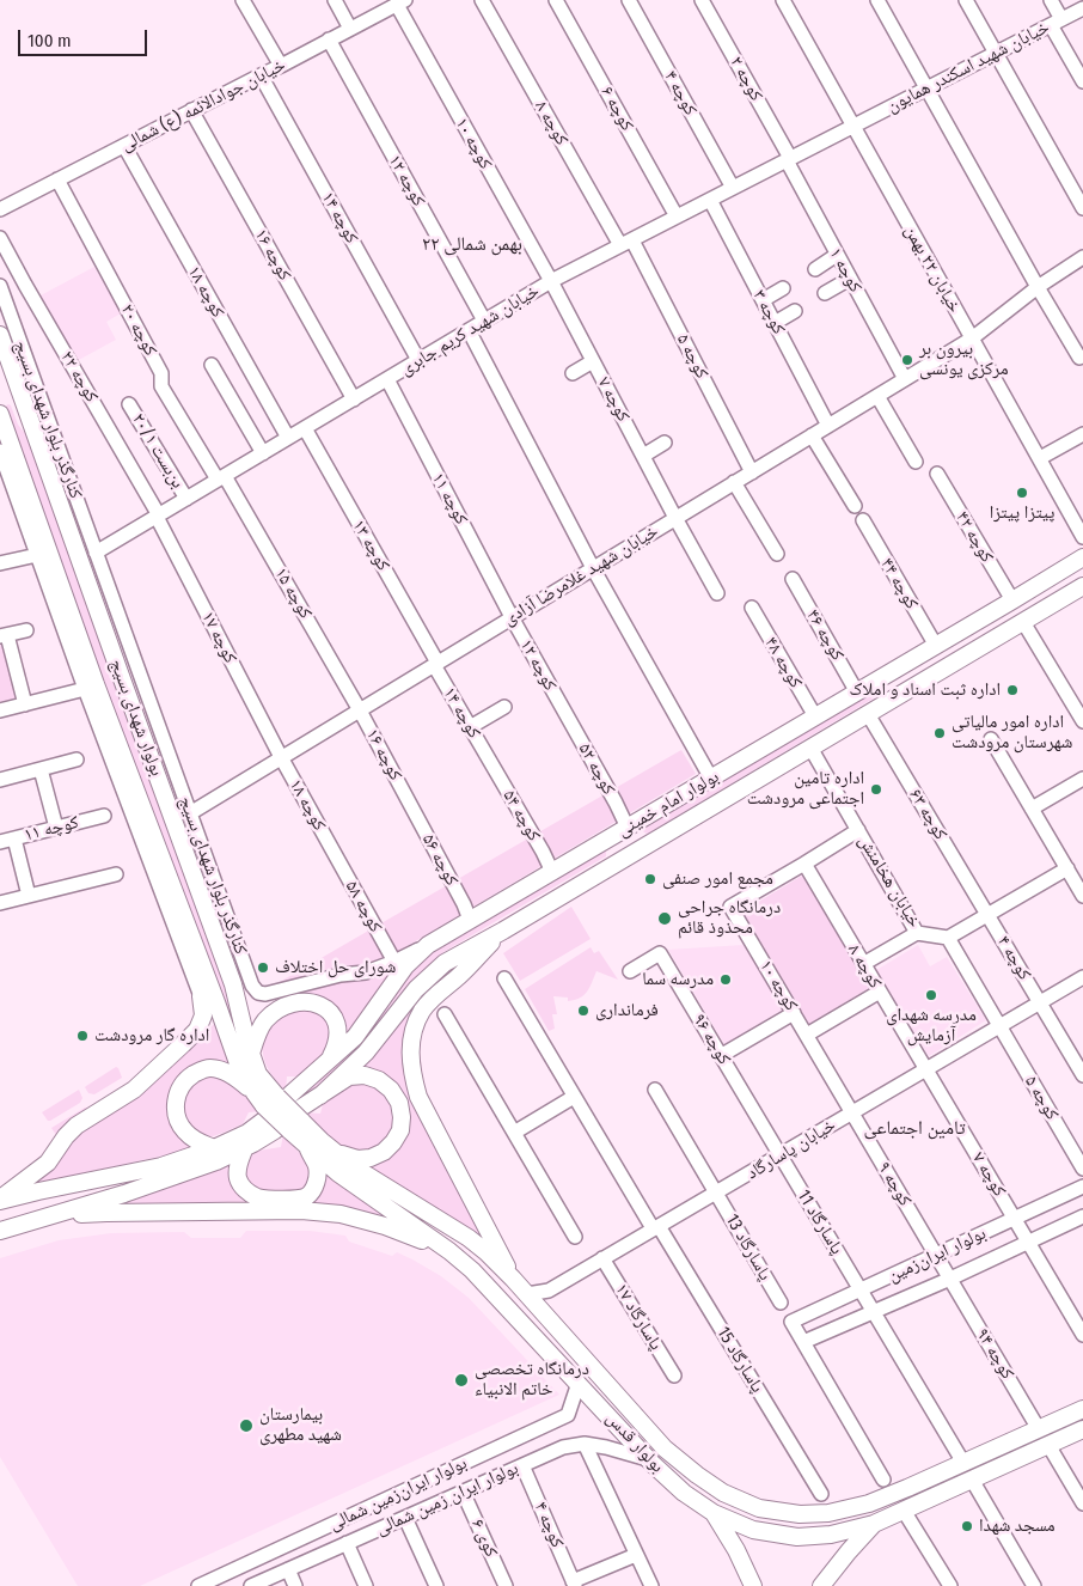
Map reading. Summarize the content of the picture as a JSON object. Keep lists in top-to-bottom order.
{
  "streets": {
    "main road": ["بولوار شهدای بسیج", "بولوار امام خمینی", "بولوار قدس"],
    "street": [
      "خیابان شهید اسکندر همایون",
      "کوچه ۲",
      "کوچه ۴",
      "خیابان جوادالائمه (ع) شمالی",
      "کوچه ۶",
      "کوچه ۸",
      "کوچه ۱۰",
      "کوچه ۱۲",
      "کوچه ۱۴",
      "کوچه ۱۶",
      "خیابان ۲۲ بهمن",
      "کوچه ۱",
      "کوچه ۱۸",
      "کوچه ۳",
      "کوچه ۲۰",
      "خیابان شهید کریم جابری",
      "کوچه ۵",
      "کوچه ۲۲",
      "کوچه ۷",
      "کنارگذر بلوار شهدای بسیج",
      "بن‌بست ۲۰/۱",
      "کوچه ۱۱",
      "کوچه ۴۲",
      "کوچه ۱۳",
      "خیابان شهید غلامرضا آزادی",
      "کوچه ۴۴",
      "کوچه ۱۵",
      "کوچه ۴۶",
      "کوچه ۱۷",
      "کوچه ۴۸",
      "کوچه ۵۲",
      "کوچه ۶۳",
      "کوچه ۵۴",
      "کوچه ۵۶",
      "خیابان هخامنش",
      "کوچه ۵۸",
      "کوچه ۹۶",
      "خیابان پاسارگاد",
      "کوچه ۹",
      "پاسارگاد 11",
      "پاسارگاد 13",
      "بولوار ایران‌زمین",
      "پاسارگاد ۱۷",
      "کوچه ۹۴",
      "پاسارگاد 15",
      "بولوار ایران‌زمین شمالی",
      "بولوار ایران زمین شمالی",
      "کوی ۶"
    ]
  },
  "crossings": [
    ["خیابان شهید اسکندر همایون", "خیابان ۲۲ بهمن"],
    ["خیابان شهید اسکندر همایون", "خیابان شهید کریم جابری"],
    ["کوچه ۲", "کوچه ۱"],
    ["کوچه ۲", "خیابان شهید کریم جابری"],
    ["کوچه ۴", "خیابان شهید کریم جابری"],
    ["کوچه ۴", "کوچه ۶۳"],
    ["کوچه ۴", "خیابان پاسارگاد"],
    ["کوچه ۴", "بولوار ایران زمین شمالی"],
    ["خیابان جوادالائمه (ع) شمالی", "کوچه ۱۰"],
    ["خیابان جوادالائمه (ع) شمالی", "کوچه ۱۲"],
    ["خیابان جوادالائمه (ع) شمالی", "کوچه ۱۴"],
    ["خیابان جوادالائمه (ع) شمالی", "کوچه ۱۶"],
    ["خیابان جوادالائمه (ع) شمالی", "کوچه ۱۸"],
    ["خیابان جوادالائمه (ع) شمالی", "کوچه ۲۰"],
    ["کوچه ۶", "خیابان شهید کریم جابری"],
    ["کوچه ۸", "کوچه ۱۰"],
    ["کوچه ۸", "خیابان شهید کریم جابری"],
    ["کوچه ۸", "کوچه ۵"],
    ["کوچه ۸", "کوچه ۷"],
    ["کوچه ۸", "خیابان پاسارگاد"],
    ["کوچه ۱۰", "خیابان شهید کریم جابری"],
    ["کوچه ۱۰", "کوچه ۷"],
    ["کوچه ۱۲", "خیابان شهید کریم جابری"],
    ["کوچه ۱۲", "کوچه ۱۱"],
    ["کوچه ۱۲", "خیابان شهید غلامرضا آزادی"],
    ["کوچه ۱۲", "کوچه ۵۲"],
    ["کوچه ۱۴", "خیابان شهید کریم جابری"],
    ["کوچه ۱۴", "کوچه ۱۳"],
    ["کوچه ۱۴", "خیابان شهید غلامرضا آزادی"],
    ["کوچه ۱۴", "کوچه ۵۴"],
    ["کوچه ۱۶", "خیابان شهید کریم جابری"],
    ["کوچه ۱۶", "خیابان شهید غلامرضا آزادی"],
    ["کوچه ۱۶", "کوچه ۱۵"],
    ["کوچه ۱۶", "کوچه ۵۶"],
    ["خیابان ۲۲ بهمن", "خیابان شهید کریم جابری"],
    ["خیابان ۲۲ بهمن", "خیابان شهید غلامرضا آزادی"],
    ["کوچه ۱", "خیابان شهید کریم جابری"],
    ["کوچه ۱", "خیابان شهید غلامرضا آزادی"],
    ["کوچه ۱۸", "خیابان شهید کریم جابری"],
    ["کوچه ۱۸", "خیابان شهید غلامرضا آزادی"],
    ["کوچه ۱۸", "کوچه ۱۷"],
    ["کوچه ۱۸", "کوچه ۵۸"],
    ["کوچه ۳", "خیابان شهید کریم جابری"],
    ["کوچه ۳", "خیابان شهید غلامرضا آزادی"],
    ["کوچه ۲۰", "خیابان شهید کریم جابری"],
    ["کوچه ۲۰", "کوچه ۱۵"],
    ["خیابان شهید کریم جابری", "کوچه ۵"],
    ["خیابان شهید کریم جابری", "کوچه ۲۲"],
    ["خیابان شهید کریم جابری", "کوچه ۷"],
    ["خیابان شهید کریم جابری", "کنارگذر بلوار شهدای بسیج"],
    ["خیابان شهید کریم جابری", "بن‌بست ۲۰/۱"],
    ["خیابان شهید کریم جابری", "کوچه ۱۱"],
    ["خیابان شهید کریم جابری", "کوچه ۱۳"],
    ["خیابان شهید کریم جابری", "کوچه ۱۵"],
    ["خیابان شهید کریم جابری", "کوچه ۱۷"],
    ["کوچه ۵", "خیابان شهید غلامرضا آزادی"],
    ["کوچه ۵", "خیابان پاسارگاد"],
    ["کوچه ۲۲", "کوچه ۱۷"],
    ["کوچه ۷", "خیابان شهید غلامرضا آزادی"],
    ["کوچه ۷", "خیابان پاسارگاد"],
    ["کوچه ۷", "بولوار ایران‌زمین"],
    ["کنارگذر بلوار شهدای بسیج", "خیابان شهید غلامرضا آزادی"],
    ["کنارگذر بلوار شهدای بسیج", "بولوار امام خمینی"],
    ["کنارگذر بلوار شهدای بسیج", "کوچه ۵۸"],
    ["کوچه ۱۱", "خیابان شهید غلامرضا آزادی"],
    ["کوچه ۴۲", "بولوار امام خمینی"],
    ["کوچه ۱۳", "خیابان شهید غلامرضا آزادی"],
    ["خیابان شهید غلامرضا آزادی", "کوچه ۱۵"],
    ["خیابان شهید غلامرضا آزادی", "کوچه ۱۷"],
    ["کوچه ۴۴", "بولوار امام خمینی"],
    ["کوچه ۴۶", "بولوار امام خمینی"],
    ["کوچه ۴۸", "بولوار امام خمینی"],
    ["بولوار شهدای بسیج", "بولوار امام خمینی"],
    ["بولوار شهدای بسیج", "بولوار قدس"],
    ["کوچه ۵۲", "بولوار امام خمینی"],
    ["بولوار امام خمینی", "کوچه ۶۳"],
    ["بولوار امام خمینی", "کوچه ۵۴"],
    ["بولوار امام خمینی", "کوچه ۵۶"],
    ["بولوار امام خمینی", "خیابان هخامنش"],
    ["بولوار امام خمینی", "بولوار قدس"],
    ["کوچه ۹۶", "خیابان پاسارگاد"],
    ["کوچه ۹۶", "پاسارگاد 11"],
    ["خیابان پاسارگاد", "کوچه ۹"],
    ["خیابان پاسارگاد", "پاسارگاد 11"],
    ["خیابان پاسارگاد", "پاسارگاد 13"],
    ["خیابان پاسارگاد", "پاسارگاد ۱۷"],
    ["خیابان پاسارگاد", "پاسارگاد 15"],
    ["خیابان پاسارگاد", "بولوار قدس"],
    ["کوچه ۹", "بولوار ایران‌زمین"],
    ["کوچه ۹", "کوچه ۹۴"],
    ["پاسارگاد 11", "بولوار ایران‌زمین"],
    ["بولوار ایران‌زمین", "کوچه ۹۴"],
    ["کوچه ۹۴", "بولوار قدس"],
    ["بولوار قدس", "بولوار ایران‌زمین شمالی"],
    ["بولوار قدس", "بولوار ایران زمین شمالی"],
    ["بولوار ایران زمین شمالی", "کوی ۶"]
  ],
  "districts": ["۲۲ بهمن شمالی", "تامین اجتماعی"],
  "places": [
    "بیرون بر مرکزی یونسی",
    "پیتزا پیتزا",
    "اداره ثبت اسناد و املاک",
    "اداره امور مالیاتی شهرستان مرودشت",
    "اداره تامین اجتماعی مرودشت",
    "مجمع امور صنفی",
    "درمانگاه جراحی محذوذ قائم",
    "شورای حل اختلاف",
    "مدرسه سما",
    "مدرسه شهدای آزمایش",
    "فرمانداری",
    "اداره گار مرودشت",
    "درمانگاه تخصصی خاتم الانبیاء",
    "بیمارستان شهید مطهری",
    "مسجد شهدا"
  ],
  "scale_bar": "100 m"
}
